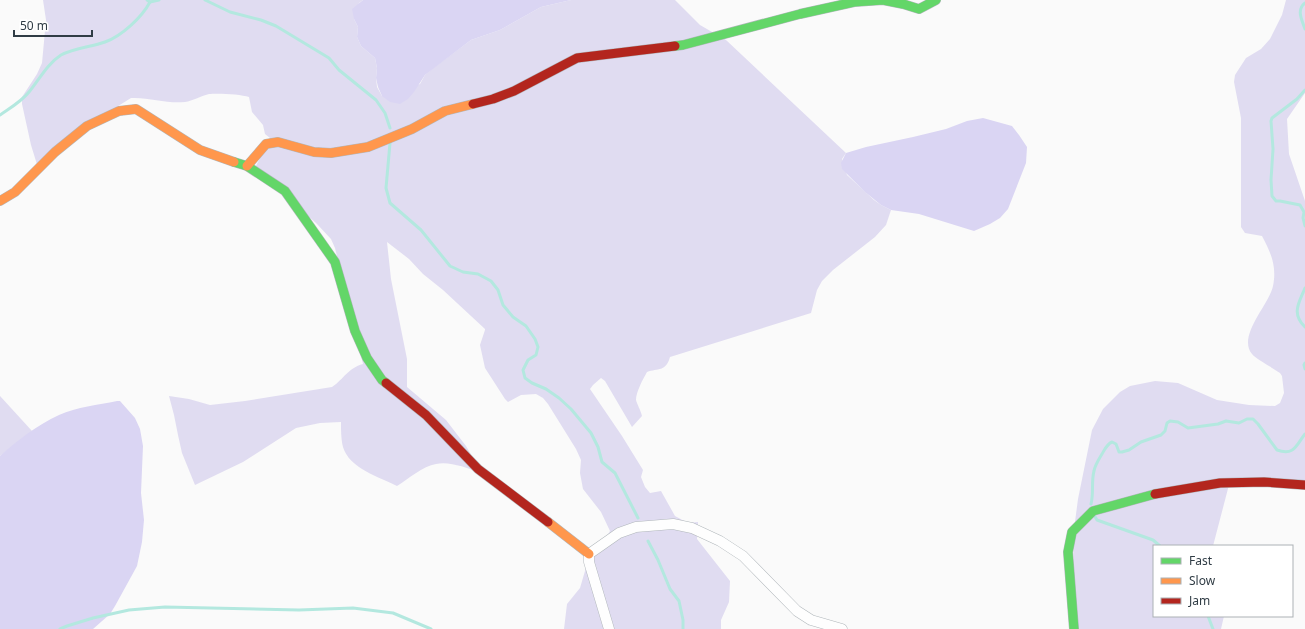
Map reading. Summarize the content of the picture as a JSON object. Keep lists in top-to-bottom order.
{
  "legend": ["Fast", "Slow", "Jam"],
  "scale_bar": "50 m"
}
